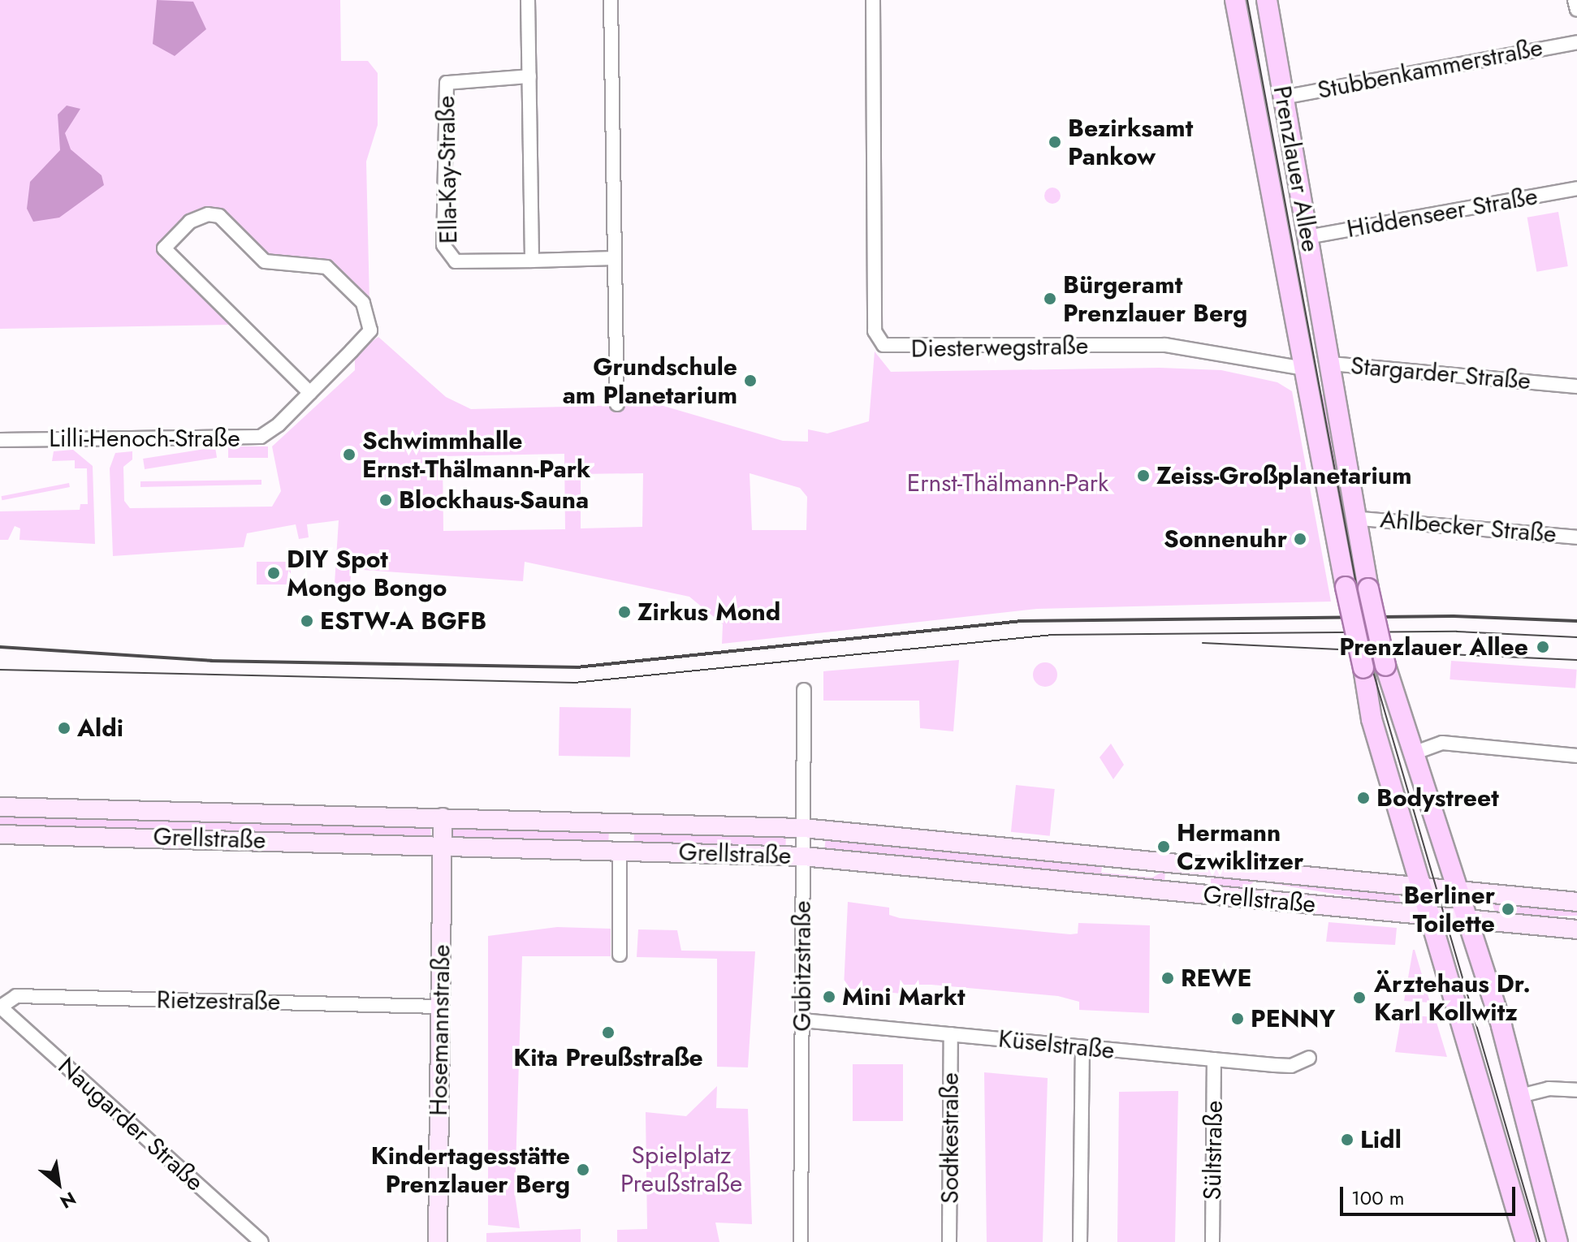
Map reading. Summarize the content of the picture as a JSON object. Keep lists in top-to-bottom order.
{
  "streets": {
    "main road": ["Prenzlauer Allee"],
    "street": [
      "Stubbenkammerstraße",
      "Ella-Kay-Straße",
      "Hiddenseer Straße",
      "Diesterwegstraße",
      "Stargarder Straße",
      "Lilli-Henoch-Straße",
      "Ahlbecker Straße",
      "Grellstraße",
      "Gubitzstraße",
      "Rietzestraße",
      "Hosemannstraße",
      "Küselstraße",
      "Naugarder Straße",
      "Sodtkestraße",
      "Sültstraße"
    ]
  },
  "crossings": [
    ["Stubbenkammerstraße", "Prenzlauer Allee"],
    ["Prenzlauer Allee", "Hiddenseer Straße"],
    ["Prenzlauer Allee", "Diesterwegstraße"],
    ["Prenzlauer Allee", "Stargarder Straße"],
    ["Prenzlauer Allee", "Ahlbecker Straße"],
    ["Prenzlauer Allee", "Grellstraße"],
    ["Diesterwegstraße", "Stargarder Straße"],
    ["Grellstraße", "Gubitzstraße"],
    ["Grellstraße", "Hosemannstraße"],
    ["Gubitzstraße", "Küselstraße"],
    ["Rietzestraße", "Hosemannstraße"],
    ["Rietzestraße", "Naugarder Straße"],
    ["Küselstraße", "Sodtkestraße"],
    ["Küselstraße", "Sültstraße"]
  ],
  "parks": ["Ernst-Thälmann-Park", "Spielplatz Preußstraße"],
  "places": [
    "Bezirksamt Pankow",
    "Bürgeramt Prenzlauer Berg",
    "Grundschule am Planetarium",
    "Schwimmhalle Ernst-Thälmann-Park",
    "Zeiss-Großplanetarium",
    "Blockhaus-Sauna",
    "Sonnenuhr",
    "DIY Spot Mongo Bongo",
    "Zirkus Mond",
    "ESTW-A BGFB",
    "Prenzlauer Allee",
    "Aldi",
    "Bodystreet",
    "Hermann Czwiklitzer",
    "Berliner Toilette",
    "REWE",
    "Mini Markt",
    "Ärztehaus Dr. Karl Kollwitz",
    "PENNY",
    "Kita Preußstraße",
    "Lidl",
    "Kindertagesstätte Prenzlauer Berg"
  ],
  "scale_bar": "100 m",
  "north": "bottom right"
}
